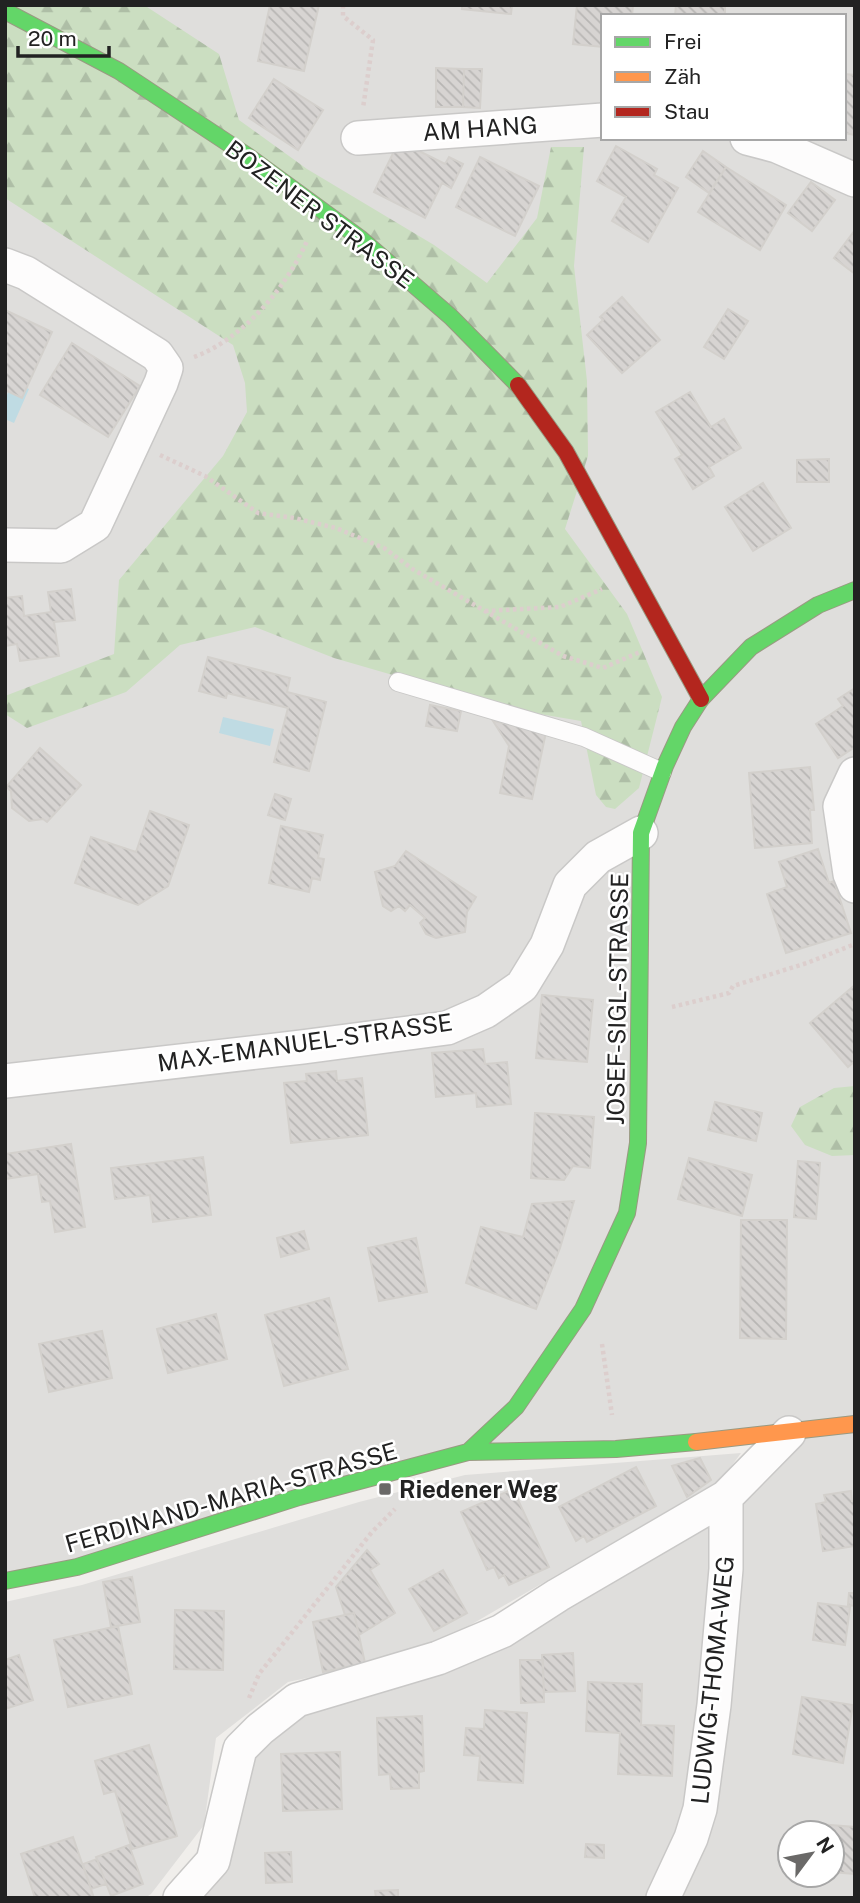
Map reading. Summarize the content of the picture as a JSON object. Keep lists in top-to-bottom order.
{
  "streets": {
    "street": [
      "AM HANG",
      "BOZENER STRASSE",
      "JOSEF-SIGL-STRASSE",
      "MAX-EMANUEL-STRASSE",
      "FERDINAND-MARIA-STRASSE",
      "LUDWIG-THOMA-WEG"
    ]
  },
  "crossings": [
    ["BOZENER STRASSE", "JOSEF-SIGL-STRASSE"],
    ["JOSEF-SIGL-STRASSE", "MAX-EMANUEL-STRASSE"],
    ["JOSEF-SIGL-STRASSE", "FERDINAND-MARIA-STRASSE"]
  ],
  "places": {
    "transit": ["Riedener Weg"]
  },
  "legend": ["Frei", "Zäh", "Stau"],
  "scale_bar": "20 m",
  "north": "top right"
}
